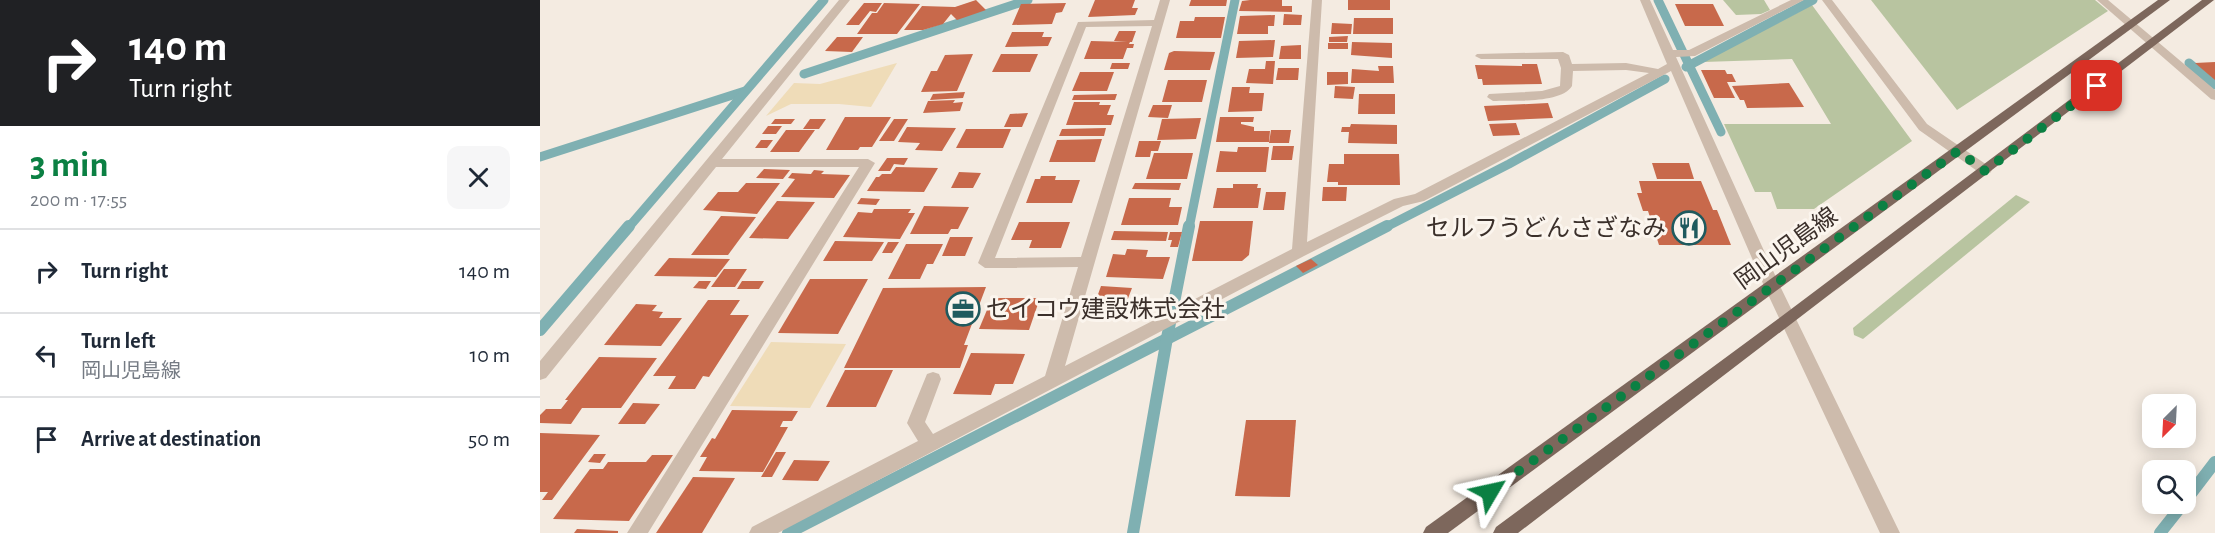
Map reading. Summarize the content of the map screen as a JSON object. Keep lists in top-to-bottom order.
{
  "streets": {
    "main road": ["岡山児島線"]
  },
  "places": {
    "restaurant": ["セルフうどんさざなみ"],
    "office": ["セイコウ建設株式会社"]
  },
  "north": "bottom left",
  "page": {
    "turn": ["140 m", "Turn right"],
    "heading": ["3 min", "200 m · 17:55"],
    "list": [
      {
        "name": "Turn right",
        "value": "140 m"
      },
      {
        "name": "Turn left",
        "note": "岡山児島線",
        "value": "10 m"
      },
      {
        "name": "Arrive at destination",
        "value": "50 m"
      }
    ]
  }
}
